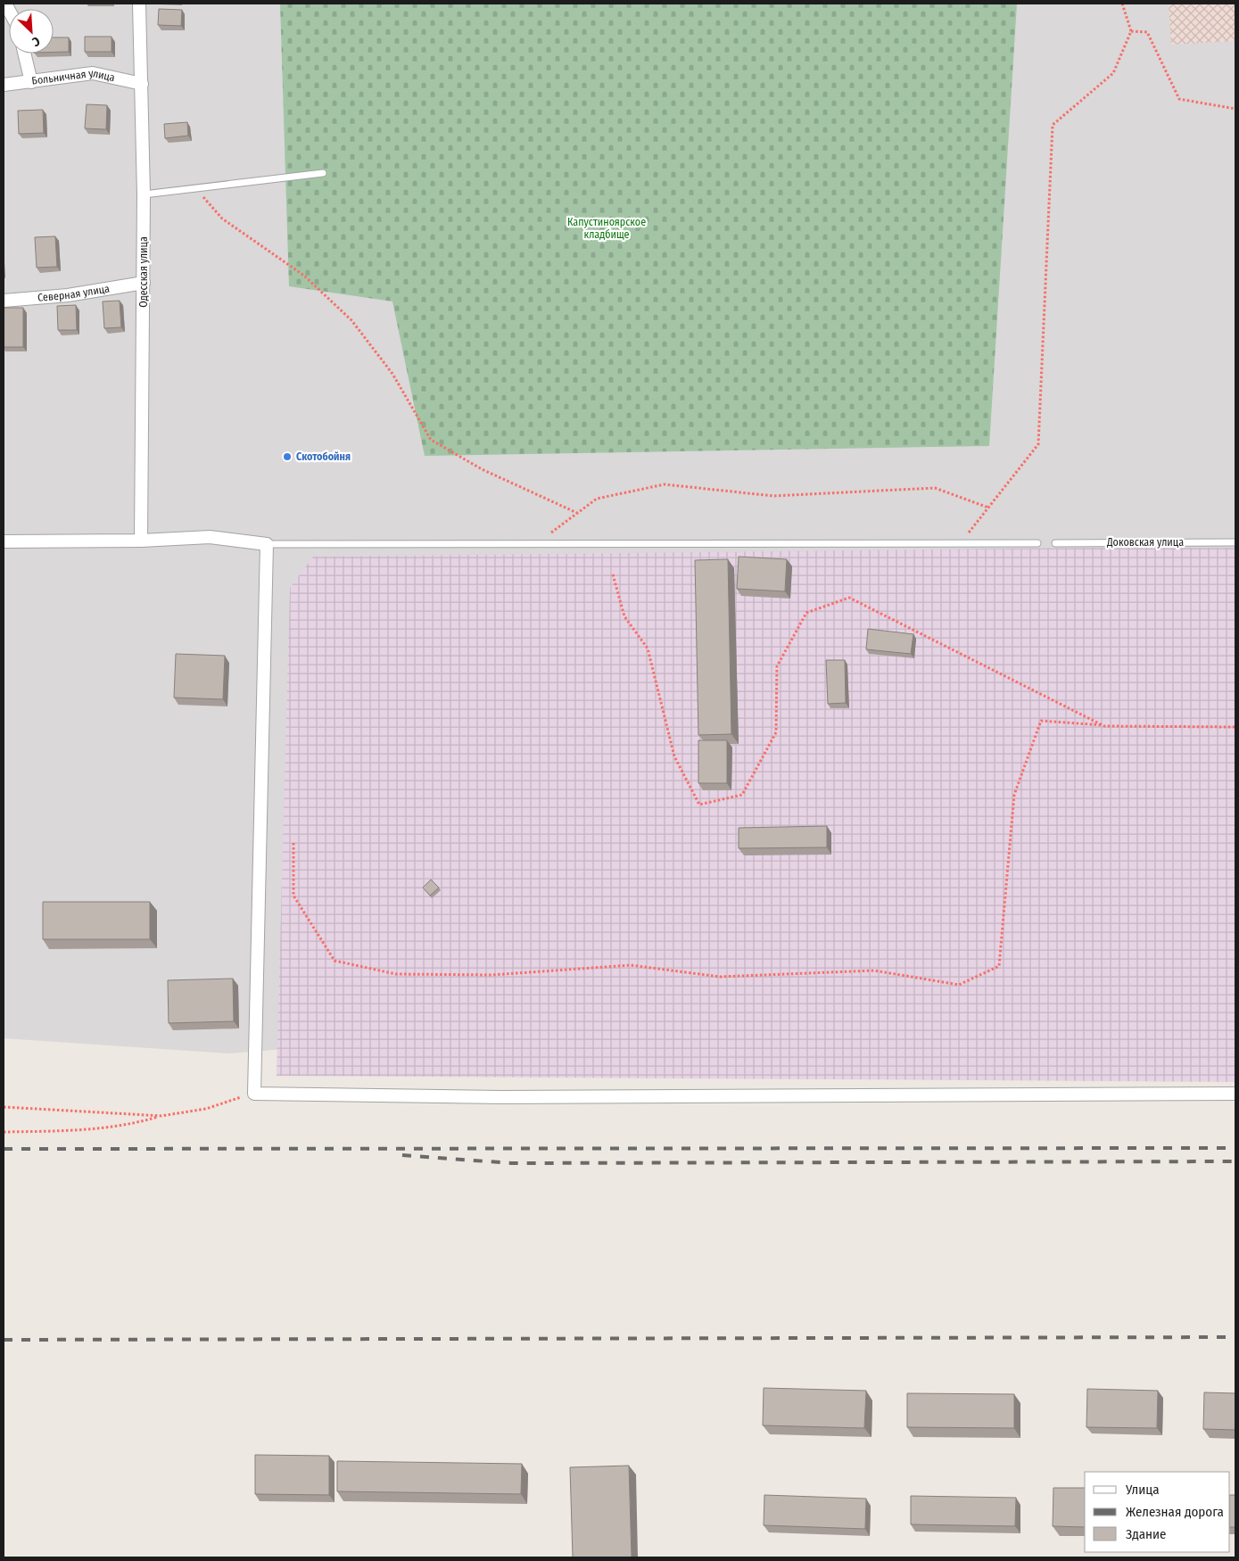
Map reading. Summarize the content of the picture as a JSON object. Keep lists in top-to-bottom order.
{
  "streets": {
    "street": ["Больничная улица", "Одесская улица", "Северная улица"],
    "lane": ["Доковская улица"]
  },
  "crossings": [
    ["Больничная улица", "Одесская улица"],
    ["Одесская улица", "Северная улица"]
  ],
  "parks": ["Капустиноярское кладбище"],
  "places": ["Скотобойня"],
  "legend": ["Улица", "Железная дорога", "Здание"],
  "north": "bottom right"
}
